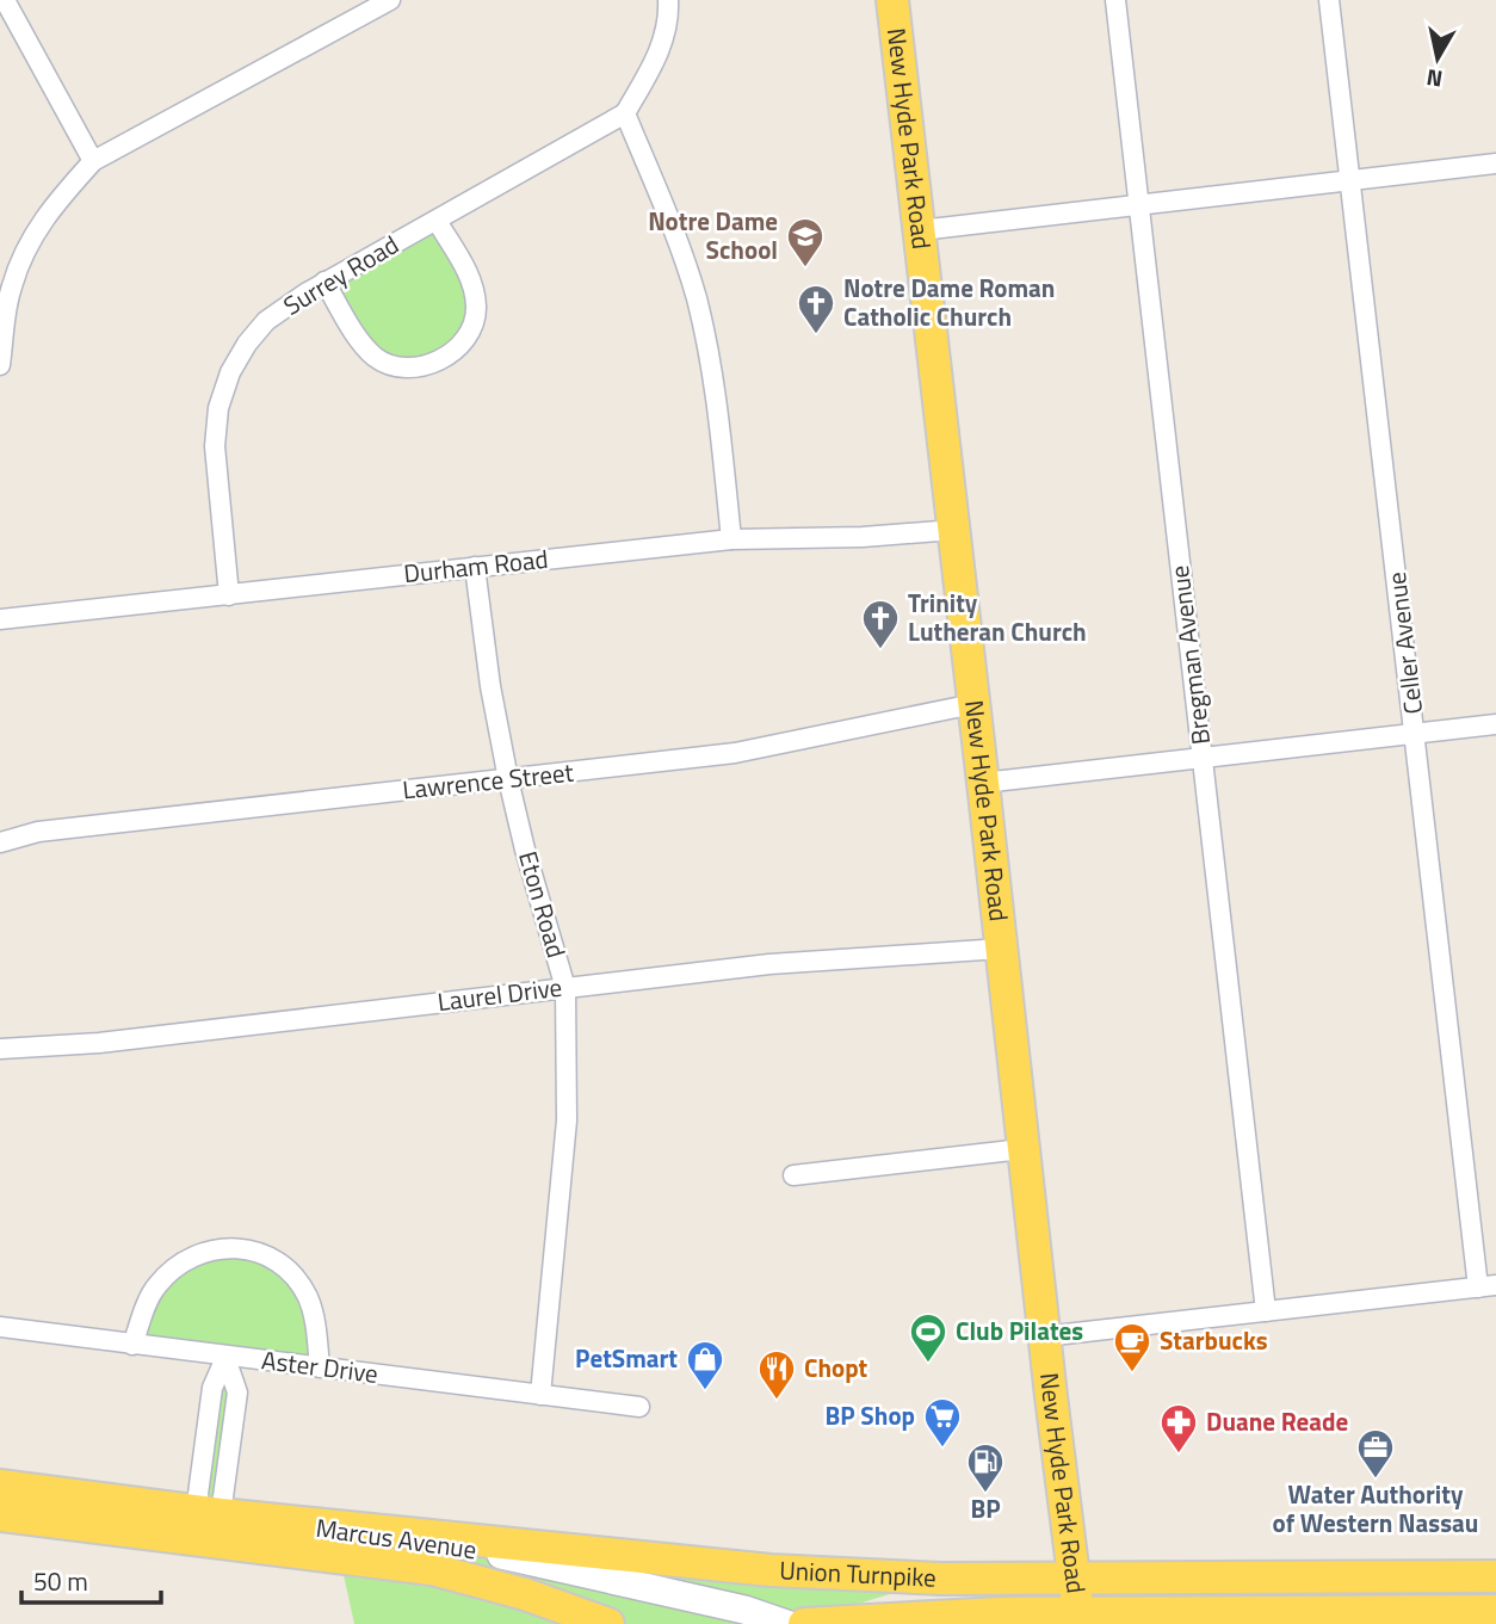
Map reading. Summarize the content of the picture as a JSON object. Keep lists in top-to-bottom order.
{
  "streets": {
    "main road": ["New Hyde Park Road", "Marcus Avenue", "Union Turnpike"],
    "street": [
      "Surrey Road",
      "Durham Road",
      "Celler Avenue",
      "Bregman Avenue",
      "Lawrence Street",
      "Eton Road",
      "Laurel Drive",
      "Aster Drive"
    ]
  },
  "crossings": [
    ["New Hyde Park Road", "Durham Road"],
    ["New Hyde Park Road", "Lawrence Street"],
    ["New Hyde Park Road", "Laurel Drive"],
    ["New Hyde Park Road", "Union Turnpike"],
    ["Surrey Road", "Durham Road"],
    ["Durham Road", "Eton Road"],
    ["Lawrence Street", "Eton Road"],
    ["Eton Road", "Laurel Drive"],
    ["Eton Road", "Aster Drive"],
    ["Marcus Avenue", "Union Turnpike"]
  ],
  "places": {
    "school or university": ["Notre Dame School"],
    "church": ["Notre Dame Roman Catholic Church", "Trinity Lutheran Church"],
    "sports": ["Club Pilates"],
    "cafe": ["Starbucks"],
    "shop": ["PetSmart"],
    "restaurant": ["Chopt"],
    "supermarket": ["BP Shop"],
    "pharmacy": ["Duane Reade"],
    "office": ["Water Authority of Western Nassau"],
    "fuel station": ["BP"]
  },
  "scale_bar": "50 m",
  "north": "bottom"
}
